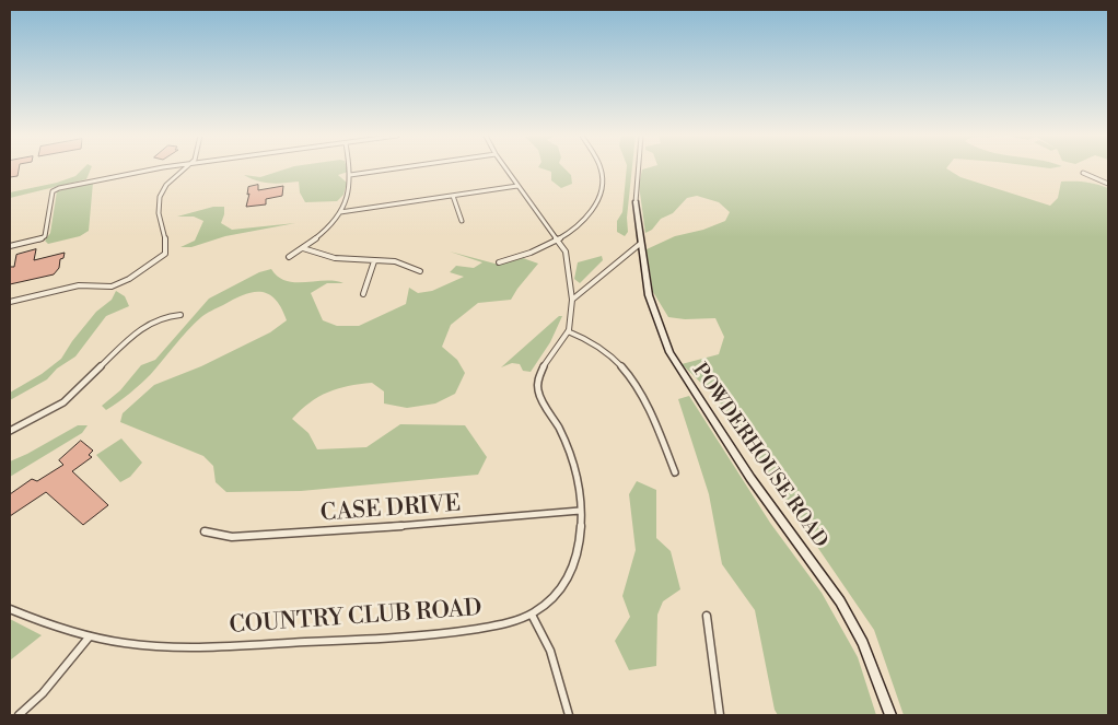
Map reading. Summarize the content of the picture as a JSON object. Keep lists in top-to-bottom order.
{
  "streets": {
    "street": ["POWDERHOUSE ROAD", "CASE DRIVE", "COUNTRY CLUB ROAD"]
  },
  "crossings": [
    ["CASE DRIVE", "COUNTRY CLUB ROAD"]
  ]
}
